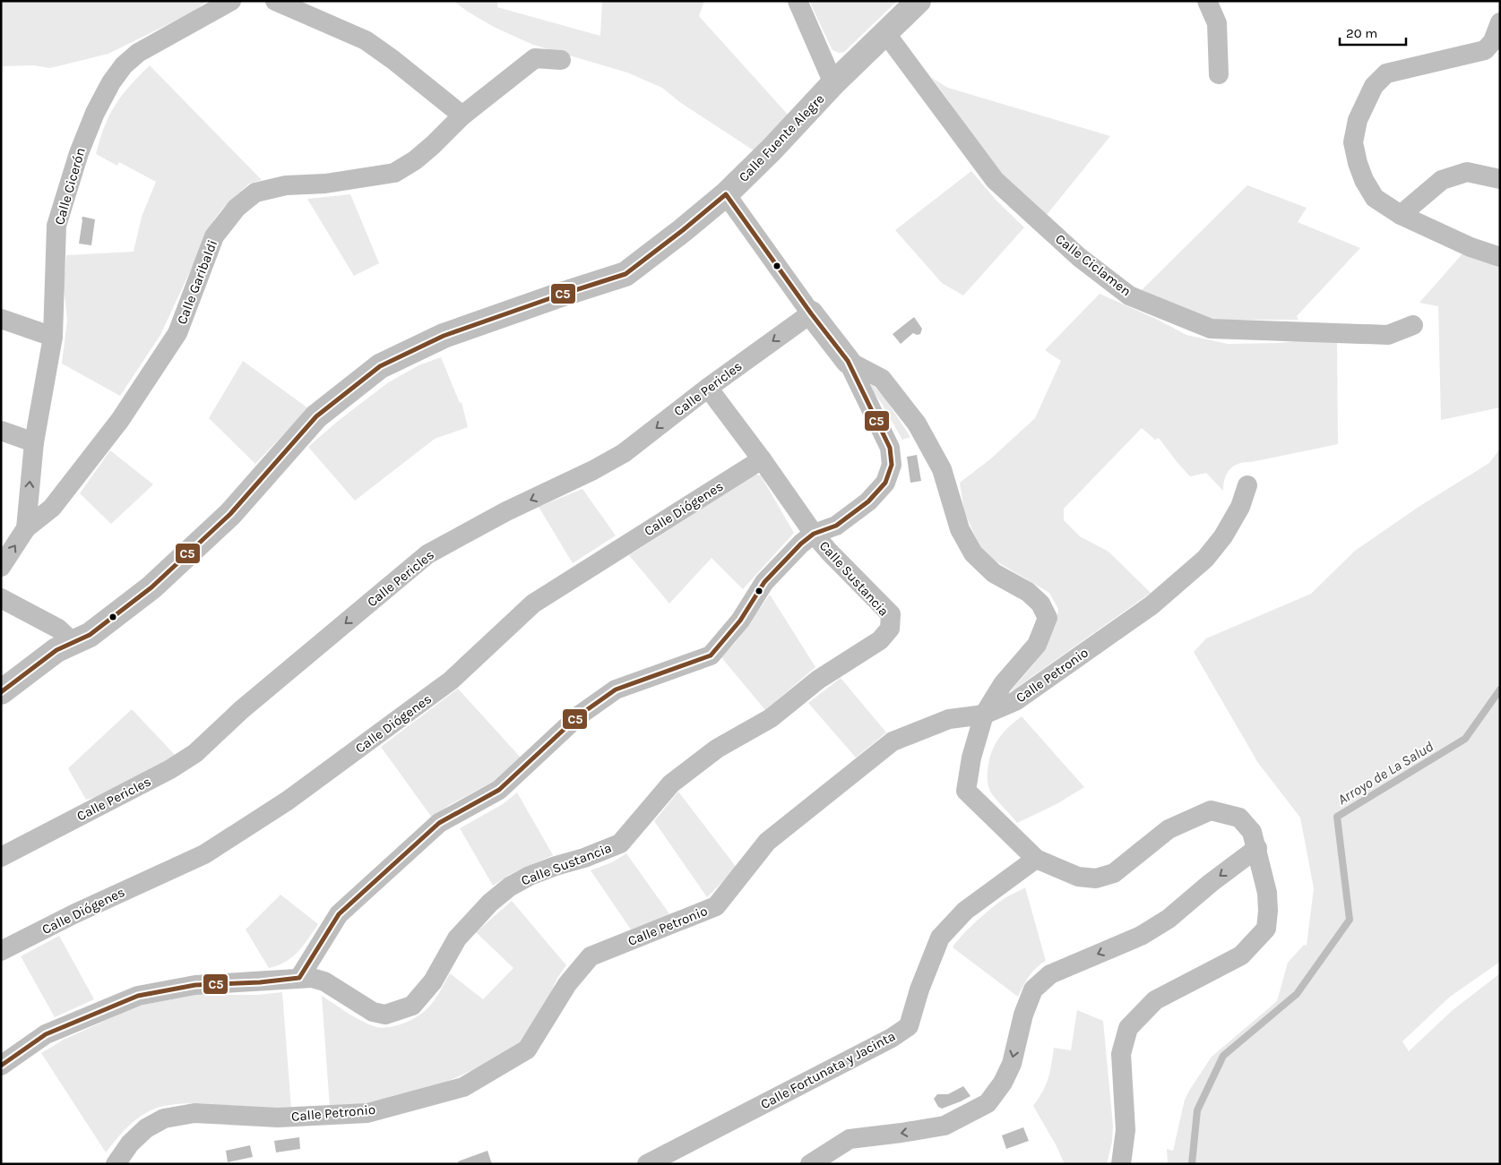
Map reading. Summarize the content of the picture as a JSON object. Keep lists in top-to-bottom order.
{
  "streets": {
    "street": [
      "Calle Fuente Alegre",
      "Calle Cicerón",
      "Calle Ciclamen",
      "Calle Garibaldi",
      "Calle Pericles",
      "Calle Diógenes",
      "Calle Sustancia",
      "Calle Petronio",
      "Calle Fortunata y Jacinta"
    ]
  },
  "crossings": [
    ["Calle Fuente Alegre", "Calle Ciclamen"],
    ["Calle Cicerón", "Calle Garibaldi"],
    ["Calle Pericles", "Calle Sustancia"],
    ["Calle Diógenes", "Calle Sustancia"]
  ],
  "one_way": ["Calle Pericles"],
  "water": ["Arroyo de La Salud"],
  "lines": ["transit line C5"],
  "scale_bar": "20 m"
}
